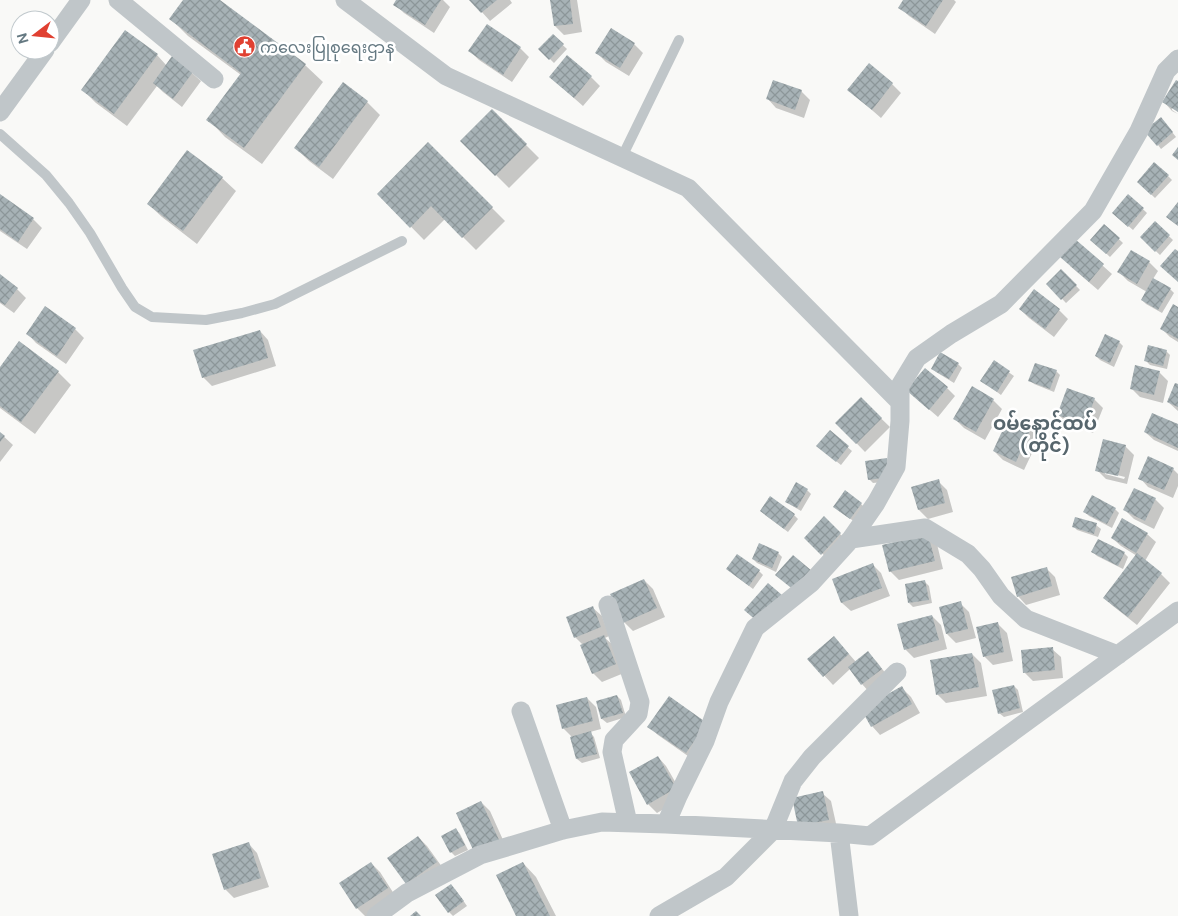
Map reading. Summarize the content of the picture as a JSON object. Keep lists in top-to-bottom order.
{
  "districts": ["ဝမ်နောင်ထပ် (တိုင်)"],
  "places": {
    "public building": ["ကလေးပြုစုရေးဌာန"]
  },
  "north": "left"
}
